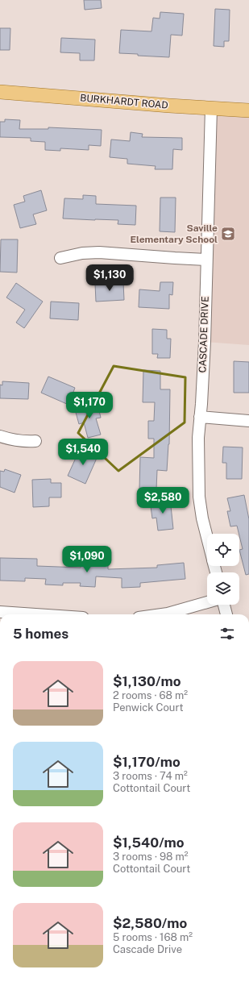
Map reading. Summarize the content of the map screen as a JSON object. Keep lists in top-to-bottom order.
{
  "streets": {
    "main road": ["BURKHARDT ROAD"],
    "street": ["CASCADE DRIVE"]
  },
  "crossings": [
    ["BURKHARDT ROAD", "CASCADE DRIVE"]
  ],
  "places": {
    "school or university": ["Saville Elementary School"]
  },
  "page": {
    "price": [
      "$1,130",
      "$1,170",
      "$1,540",
      "$2,580",
      "$1,090"
    ],
    "heading": "5 homes",
    "list": [
      {
        "name": "$1,130/mo",
        "note": "2 rooms · 68 m² · Penwick Court"
      },
      {
        "name": "$1,170/mo",
        "note": "3 rooms · 74 m² · Cottontail Court"
      },
      {
        "name": "$1,540/mo",
        "note": "3 rooms · 98 m² · Cottontail Court"
      },
      {
        "name": "$2,580/mo",
        "note": "5 rooms · 168 m² · Cascade Drive"
      }
    ]
  }
}
